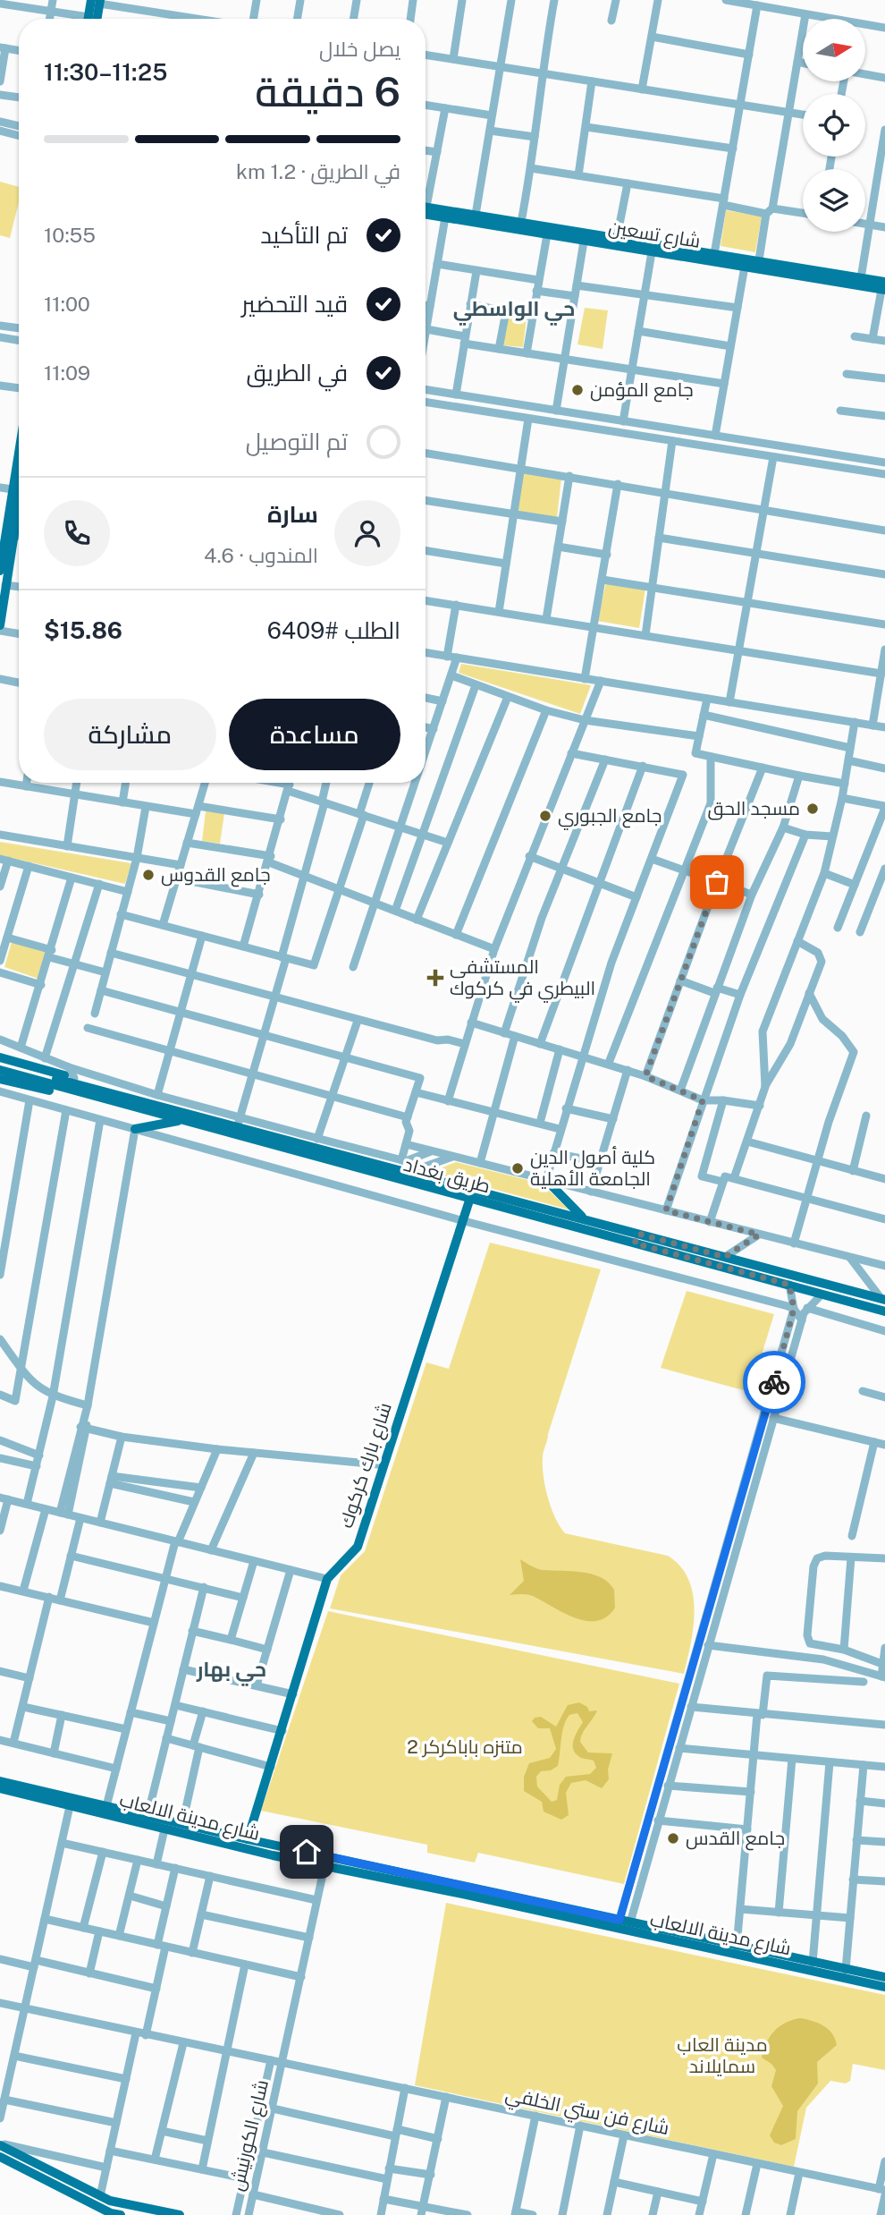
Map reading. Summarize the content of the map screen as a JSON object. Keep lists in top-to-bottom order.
{
  "streets": {
    "main road": [
      "شارع تسعين",
      "طريق بغداد",
      "شارع بارك كركوك",
      "شارع مدينة الالعاب"
    ],
    "street": ["شارع فن ستي الخلفي", "شارع الكورنيش"]
  },
  "crossings": [
    ["طريق بغداد", "شارع بارك كركوك"],
    ["شارع بارك كركوك", "شارع مدينة الالعاب"],
    ["شارع مدينة الالعاب", "شارع الكورنيش"],
    ["شارع فن ستي الخلفي", "شارع الكورنيش"]
  ],
  "districts": ["حي الواسطي", "حي بهار"],
  "parks": ["متنزه باباكركر 2", "مدينة العاب سمايلاند"],
  "places": {
    "other": [
      "جامع المؤمن",
      "مسجد الحق",
      "جامع الجبوري",
      "جامع القدوس",
      "كلية أصول الدين الجامعة الأهلية",
      "جامع القدس"
    ],
    "health": ["المستشفى البيطري في كركوك"]
  },
  "north": "right",
  "page": {
    "heading": ["6 دقيقة", "يصل خلال", "11:25–11:30"],
    "panel": [
      "سارة",
      "المندوب · 4.6",
      "الطلب #6409",
      "$15.86"
    ],
    "bar": "في الطريق · 1.2 km",
    "list": [
      ["تم التأكيد", "10:55"],
      ["قيد التحضير", "11:00"],
      ["في الطريق", "11:09"],
      "تم التوصيل"
    ],
    "buttons": ["مساعدة", "مشاركة"]
  }
}
